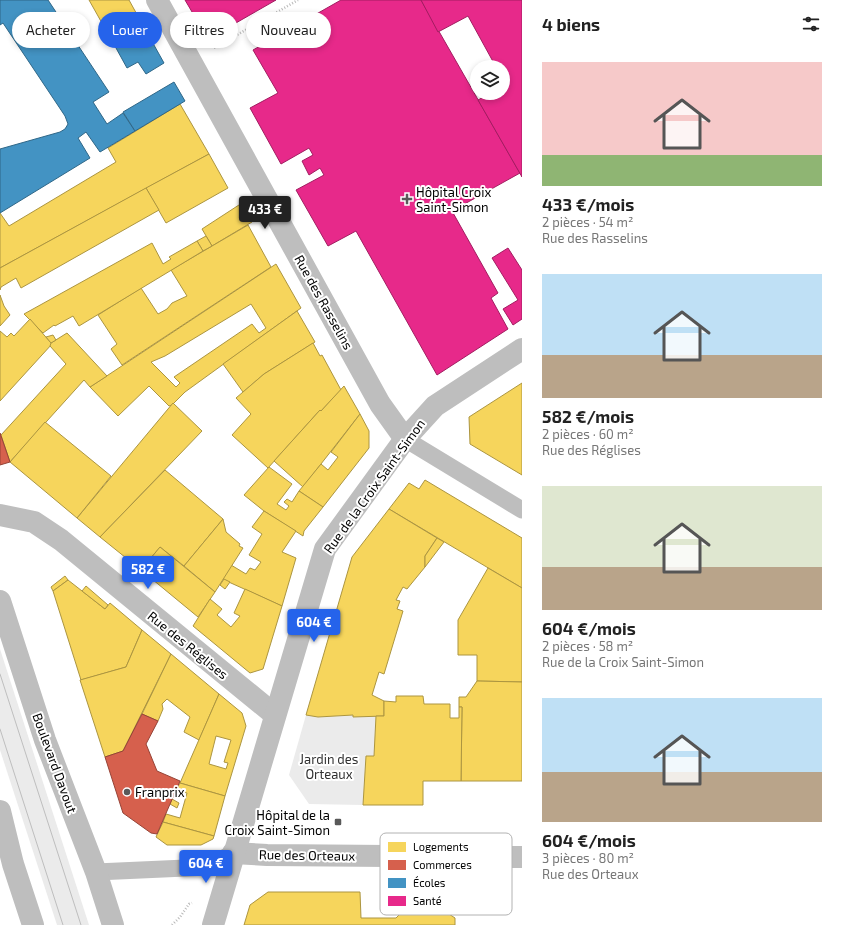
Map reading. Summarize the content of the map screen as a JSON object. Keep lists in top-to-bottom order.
{
  "streets": {
    "street": [
      "Rue des Rasselins",
      "Rue de la Croix Saint-Simon",
      "Rue des Réglises",
      "Boulevard Davout",
      "Rue des Orteaux"
    ]
  },
  "crossings": [
    ["Rue des Rasselins", "Rue de la Croix Saint-Simon"],
    ["Rue de la Croix Saint-Simon", "Rue des Réglises"],
    ["Rue de la Croix Saint-Simon", "Rue des Orteaux"]
  ],
  "parks": ["Jardin des Orteaux"],
  "places": {
    "health": ["Hôpital Croix Saint-Simon"],
    "other": ["Franprix"],
    "transit": ["Hôpital de la Croix Saint-Simon"]
  },
  "legend": [
    "Logements",
    "Commerces",
    "Écoles",
    "Santé"
  ],
  "page": {
    "heading": "4 biens",
    "chip": [
      "Acheter",
      "Louer",
      "Filtres",
      "Nouveau"
    ],
    "list": [
      {
        "name": "433 €/mois",
        "note": "2 pièces · 54 m² · Rue des Rasselins"
      },
      {
        "name": "582 €/mois",
        "note": "2 pièces · 60 m² · Rue des Réglises"
      },
      {
        "name": "604 €/mois",
        "note": "2 pièces · 58 m² · Rue de la Croix Saint-Simon"
      },
      {
        "name": "604 €/mois",
        "note": "3 pièces · 80 m² · Rue des Orteaux"
      }
    ],
    "price": [
      "433 €",
      "582 €",
      "604 €",
      "604 €"
    ]
  }
}
